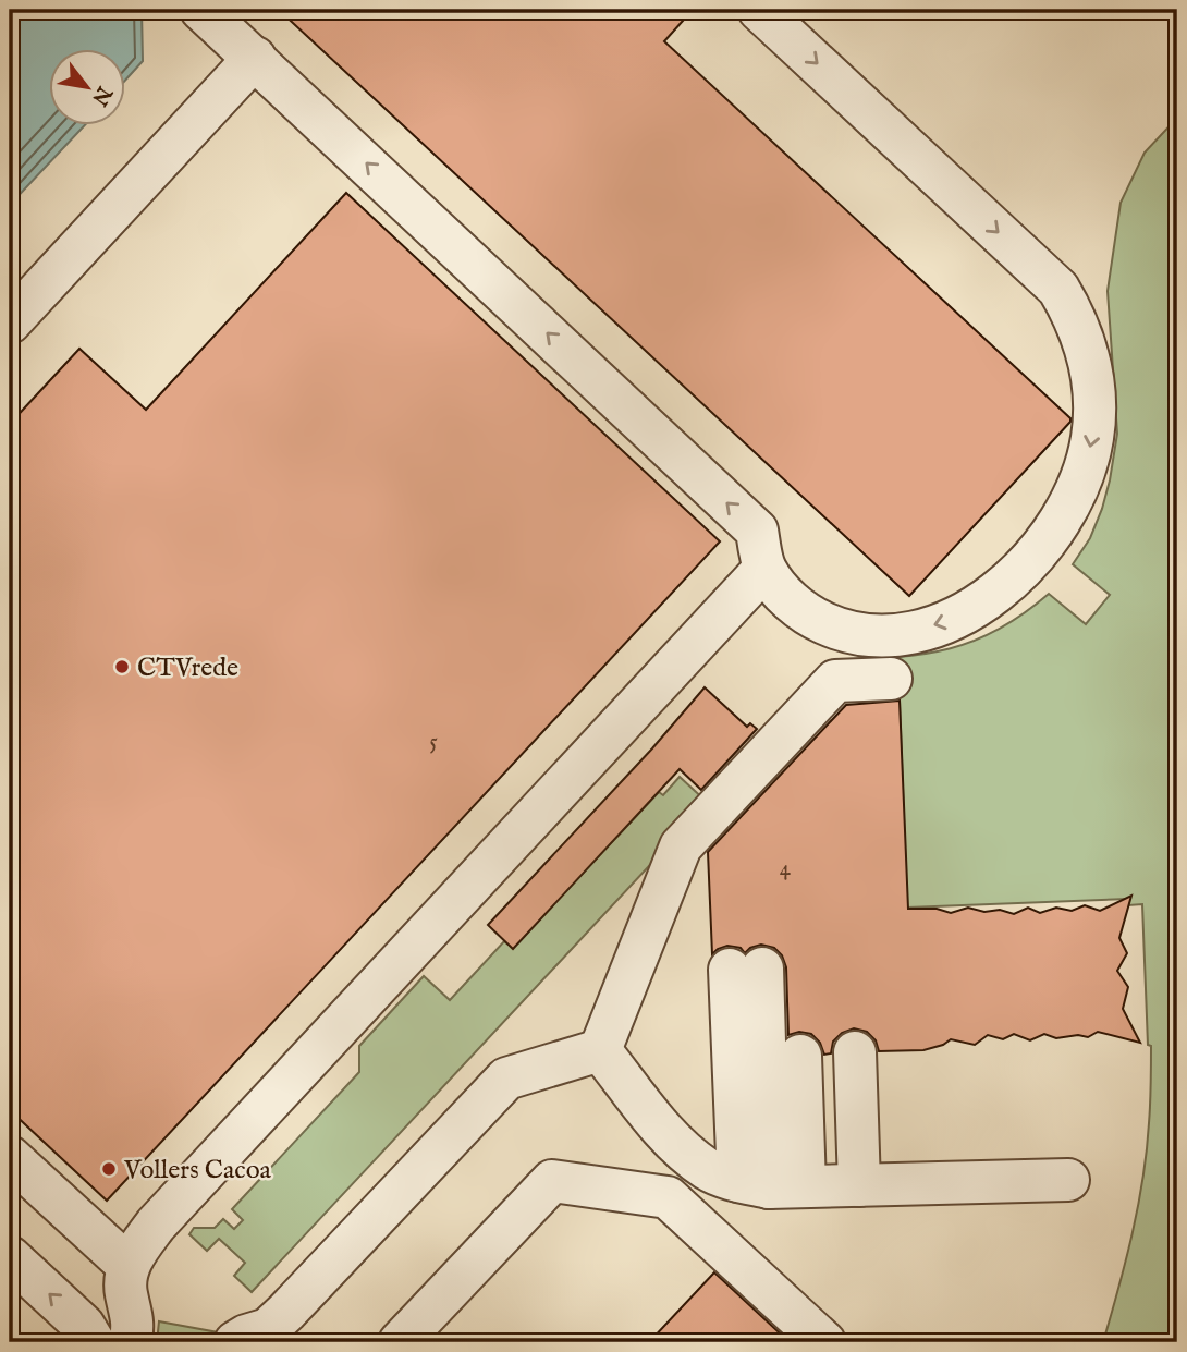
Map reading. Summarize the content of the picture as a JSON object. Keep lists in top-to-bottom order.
{
  "places": ["CTVrede", "Vollers Cacoa"],
  "house_numbers": ["5", "4"],
  "north": "bottom right"
}
